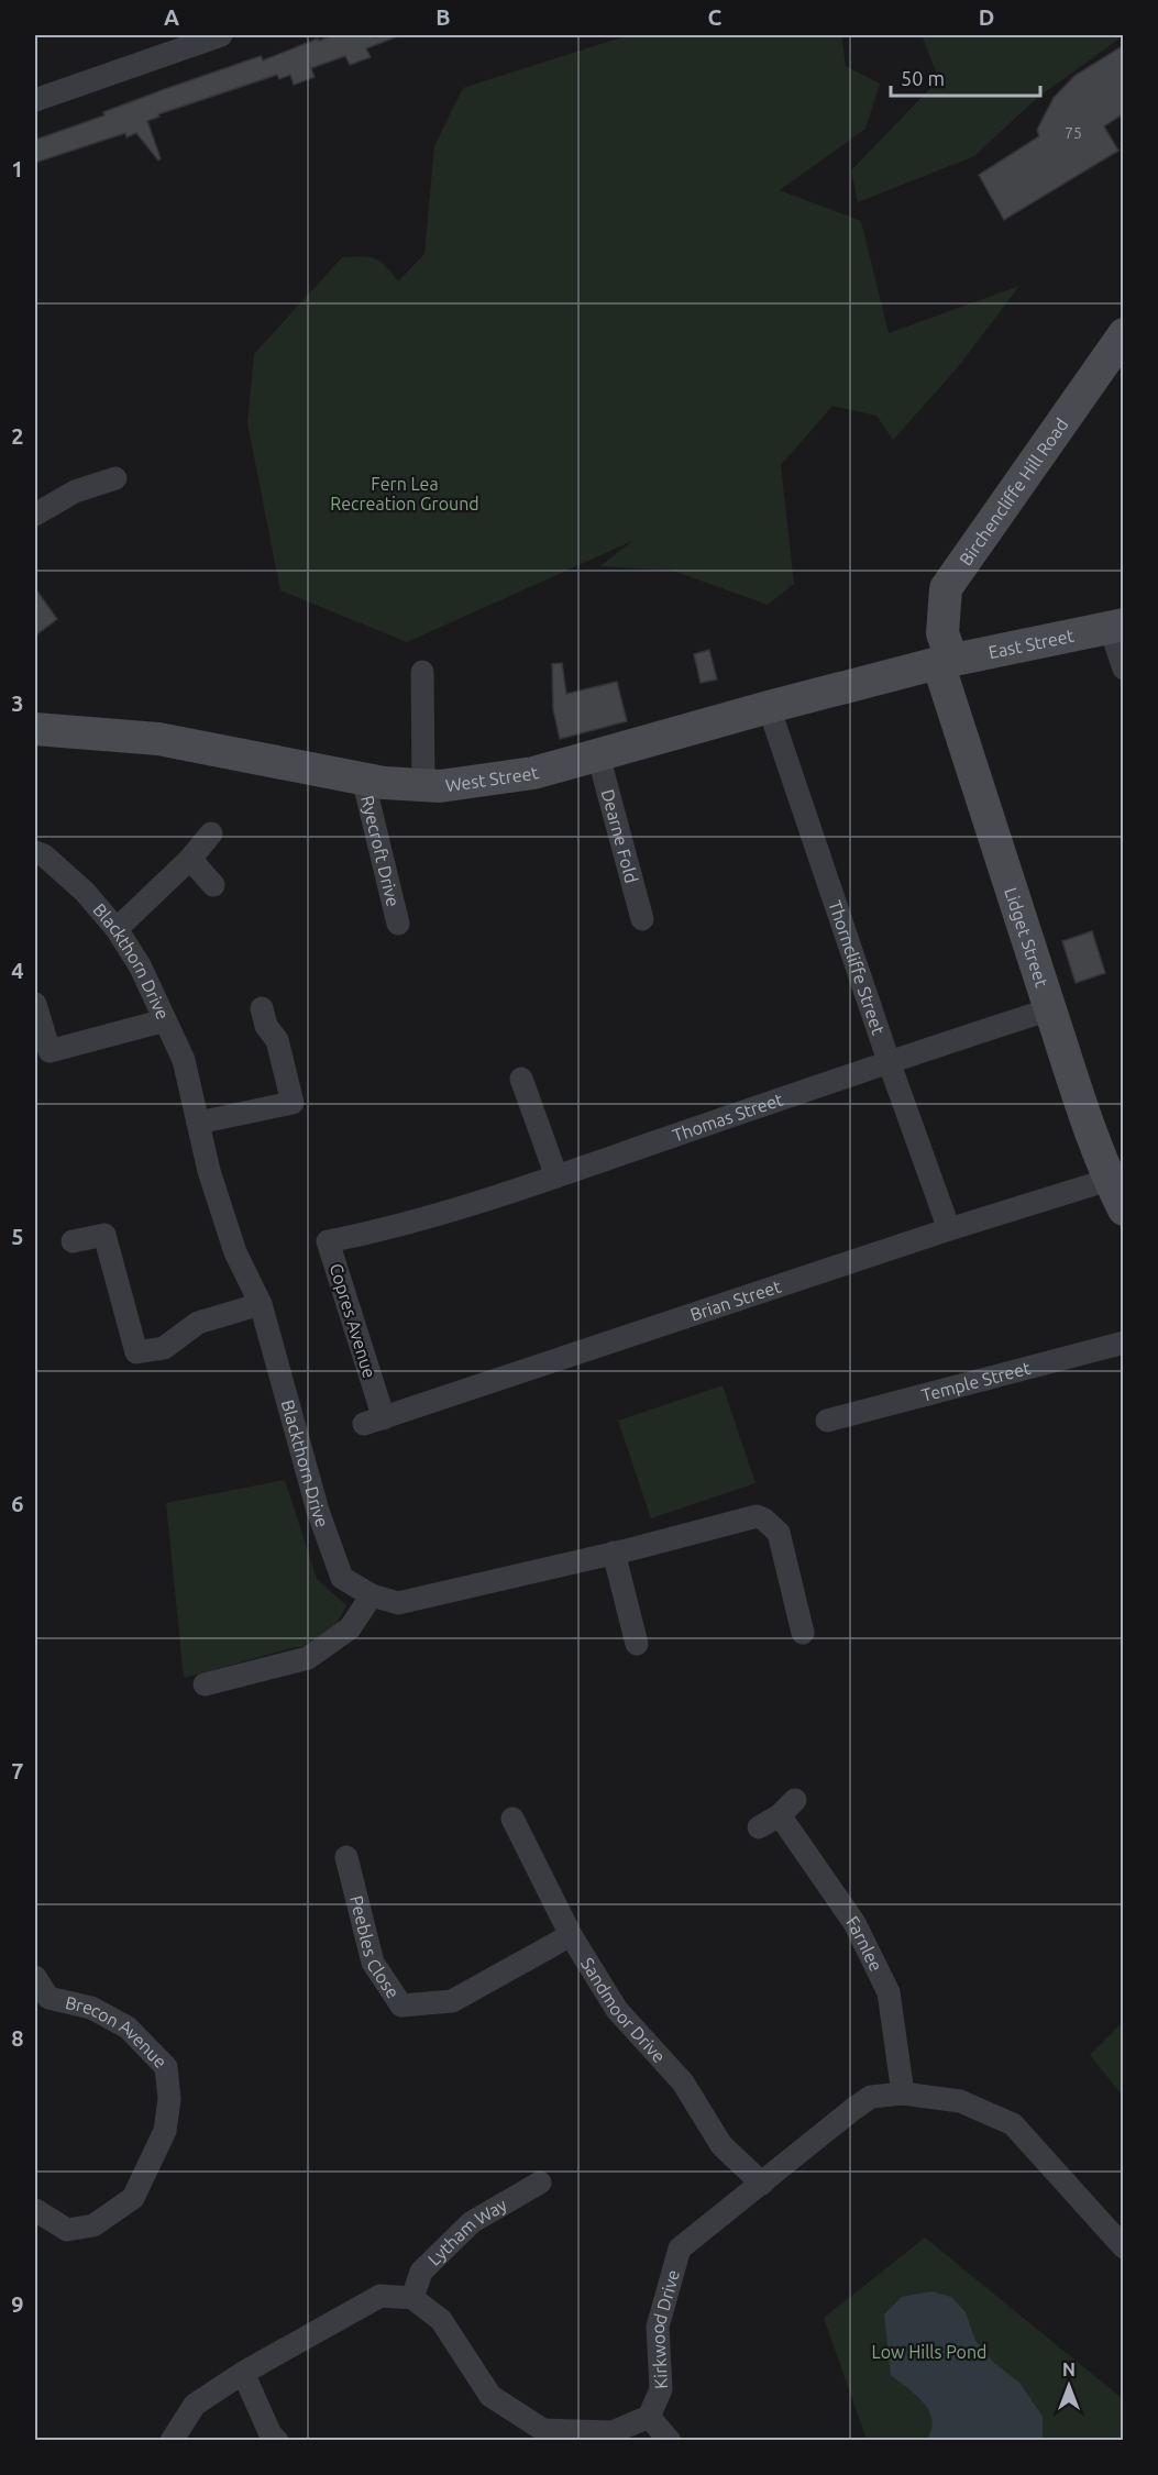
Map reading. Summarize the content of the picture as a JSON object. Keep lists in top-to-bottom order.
{
  "streets": {
    "street": [
      "Birchencliffe Hill Road",
      "East Street",
      "West Street",
      "Dearne Fold",
      "Ryecroft Drive",
      "Lidget Street",
      "Blackthorn Drive",
      "Thorncliffe Street",
      "Thomas Street",
      "Brian Street",
      "Copres Avenue",
      "Temple Street",
      "Peebles Close",
      "Farnlee",
      "Sandmoor Drive",
      "Brecon Avenue",
      "Lytham Way",
      "Kirkwood Drive"
    ]
  },
  "crossings": [
    ["Birchencliffe Hill Road", "East Street"],
    ["Birchencliffe Hill Road", "West Street"],
    ["Birchencliffe Hill Road", "Lidget Street"],
    ["East Street", "West Street"],
    ["East Street", "Lidget Street"],
    ["West Street", "Dearne Fold"],
    ["West Street", "Ryecroft Drive"],
    ["West Street", "Lidget Street"],
    ["West Street", "Thorncliffe Street"],
    ["Lidget Street", "Thomas Street"],
    ["Lidget Street", "Brian Street"],
    ["Thorncliffe Street", "Thomas Street"],
    ["Thorncliffe Street", "Brian Street"],
    ["Thomas Street", "Copres Avenue"],
    ["Brian Street", "Copres Avenue"],
    ["Peebles Close", "Sandmoor Drive"],
    ["Farnlee", "Kirkwood Drive"],
    ["Sandmoor Drive", "Kirkwood Drive"]
  ],
  "parks": ["Fern Lea Recreation Ground", "Low Hills Pond"],
  "house_numbers": ["75"],
  "scale_bar": "50 m",
  "north": "top",
  "grid": {
    "columns": [
      "A",
      "B",
      "C",
      "D"
    ],
    "rows": [
      "1",
      "2",
      "3",
      "4",
      "5",
      "6",
      "7",
      "8",
      "9"
    ]
  }
}
